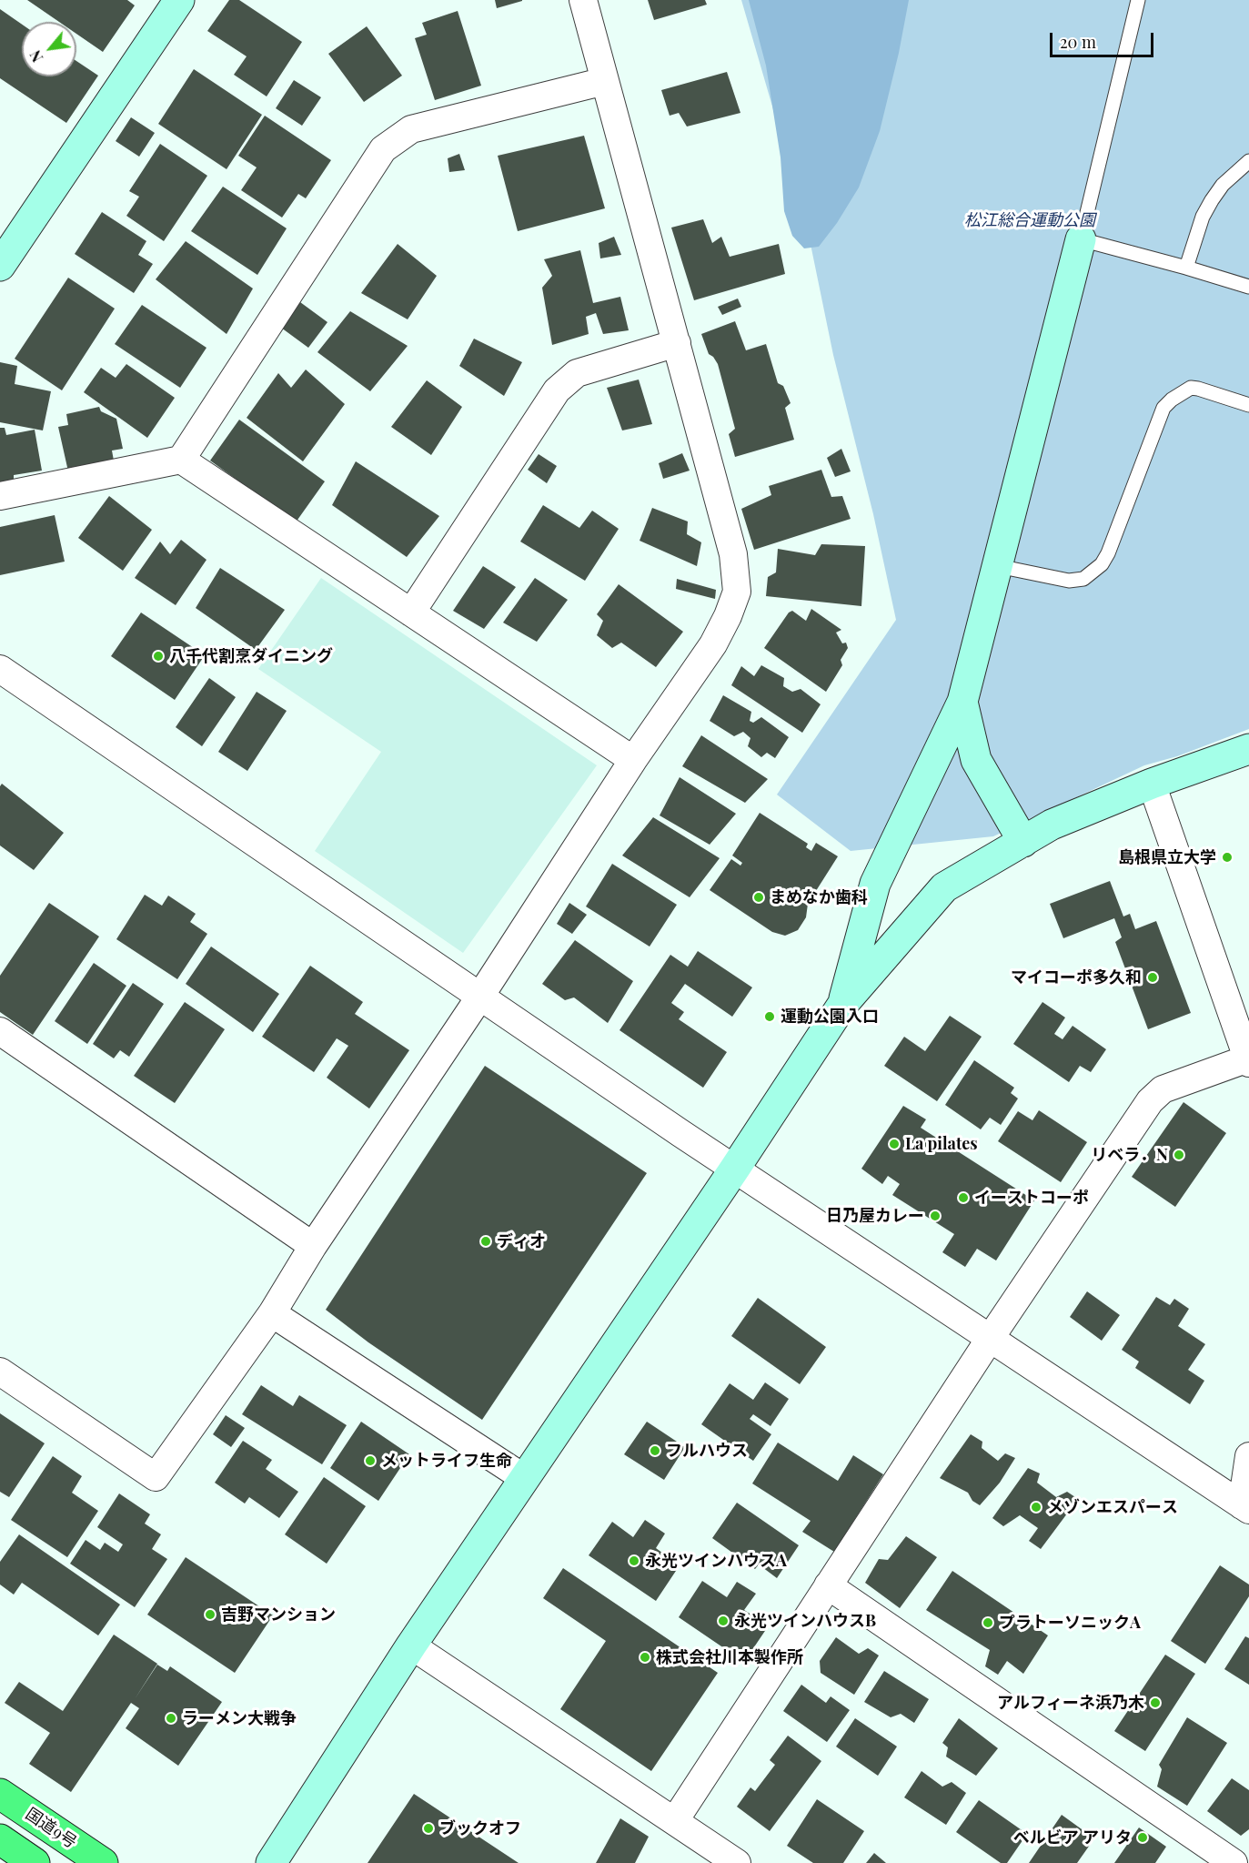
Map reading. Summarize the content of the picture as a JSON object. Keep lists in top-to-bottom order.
{
  "streets": {
    "highway": ["国道9号"]
  },
  "parks": ["松江総合運動公園"],
  "places": [
    "八千代割烹ダイニング",
    "島根県立大学",
    "まめなか歯科",
    "マイコーポ多久和",
    "運動公園入口",
    "La pilates",
    "リベラ．N",
    "イーストコーポ",
    "日乃屋カレー",
    "ディオ",
    "フルハウス",
    "メットライフ生命",
    "メゾンエスパース",
    "永光ツインハウスA",
    "吉野マンション",
    "永光ツインハウスB",
    "プラトーソニックA",
    "株式会社川本製作所",
    "アルフィーネ浜乃木",
    "ラーメン大戦争",
    "ブックオフ",
    "ベルビア アリタ"
  ],
  "scale_bar": "20 m",
  "north": "bottom left"
}
